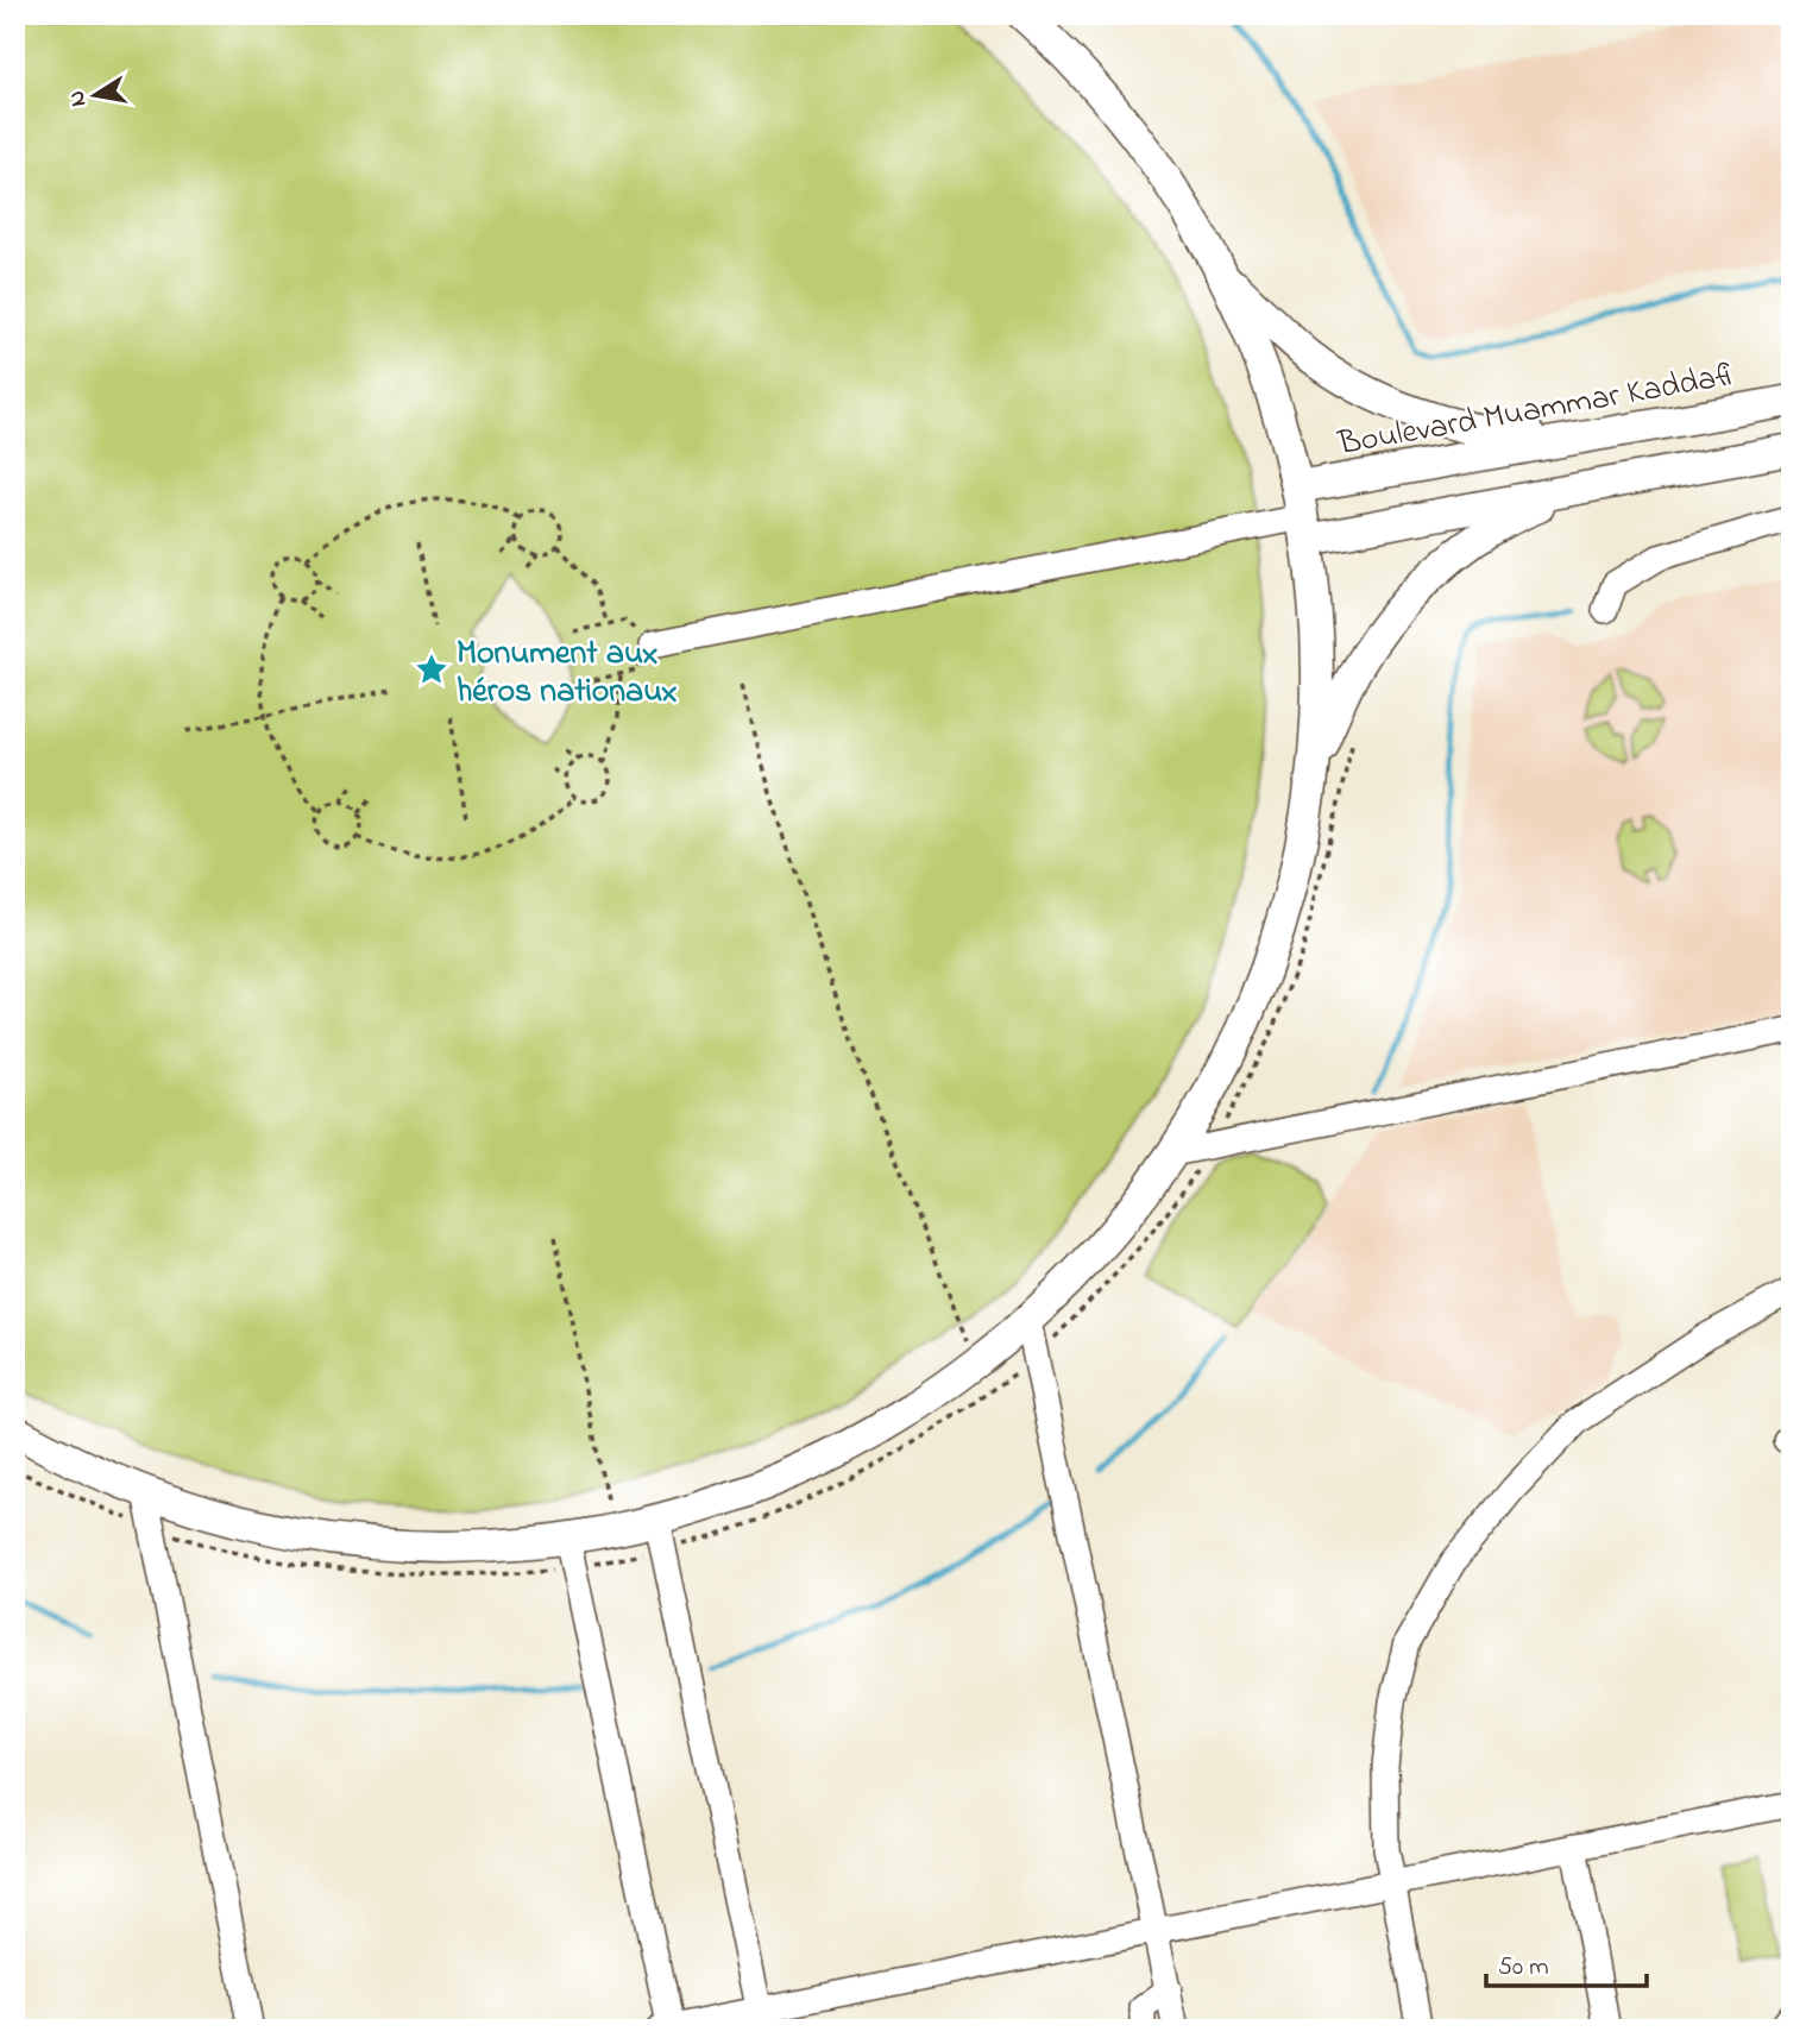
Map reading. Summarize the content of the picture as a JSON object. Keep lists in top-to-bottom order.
{
  "streets": {
    "main road": ["Boulevard Muammar Kaddafi"]
  },
  "places": {
    "place": ["Monument aux héros nationaux"]
  },
  "scale_bar": "50 m",
  "north": "left"
}
